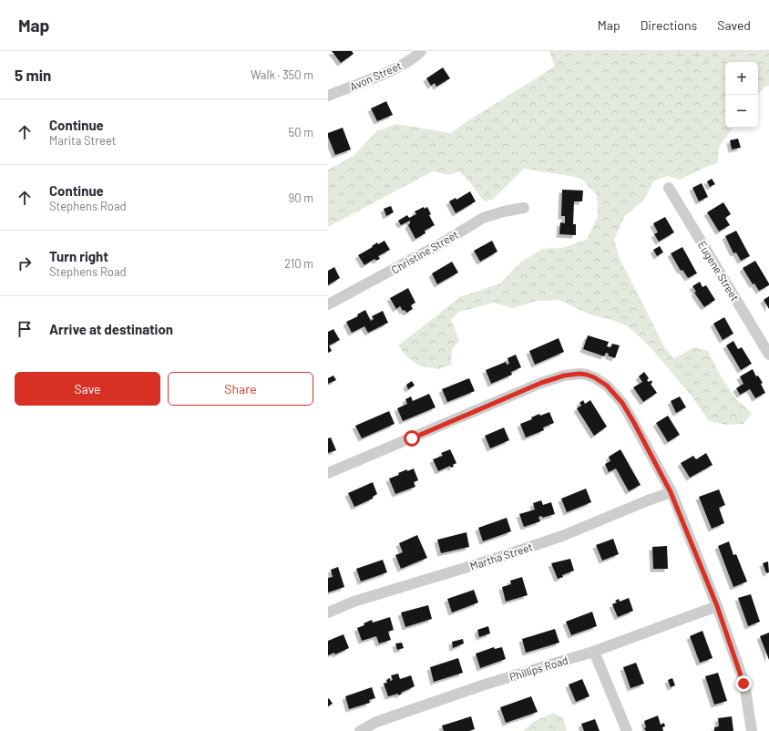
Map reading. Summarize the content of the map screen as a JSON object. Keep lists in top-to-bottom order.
{
  "streets": {
    "street": [
      "Avon Street",
      "Christine Street",
      "Eugene Street",
      "Martha Street",
      "Phillips Road"
    ]
  },
  "page": {
    "header": "Map",
    "nav": ["Map", "Directions", "Saved"],
    "heading": ["5 min", "Walk · 350 m"],
    "map_buttons": ["+", "−"],
    "list": [
      ["Continue", "Marita Street", "50 m"],
      ["Continue", "Stephens Road", "90 m"],
      ["Turn right", "Stephens Road", "210 m"],
      "Arrive at destination"
    ],
    "buttons": ["Save", "Share"]
  }
}
